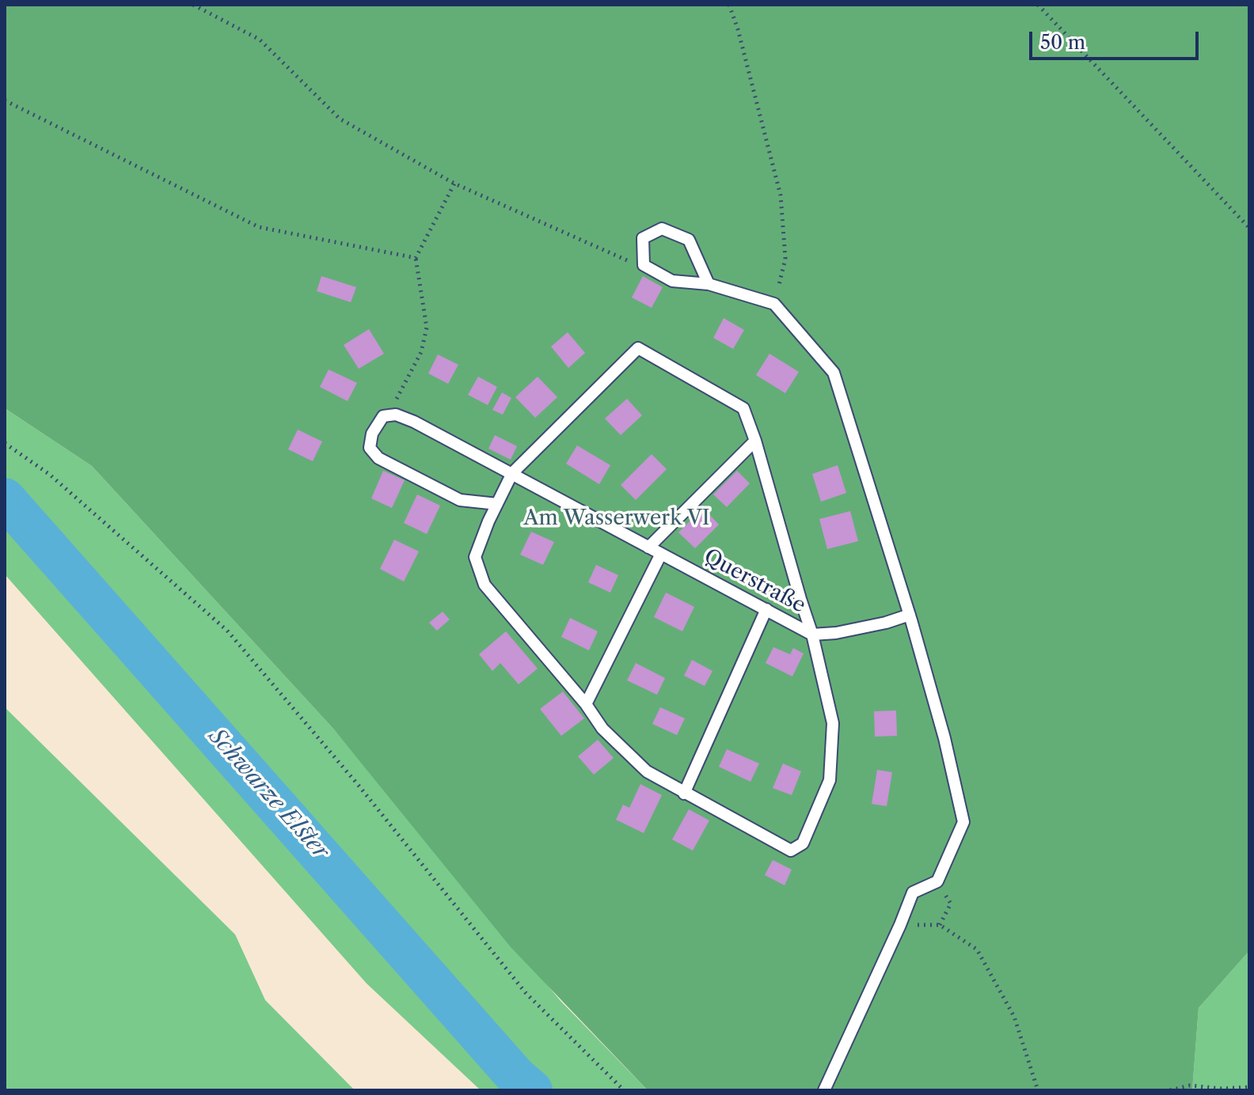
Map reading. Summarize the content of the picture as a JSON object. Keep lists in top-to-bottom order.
{
  "streets": {
    "lane": ["Querstraße"]
  },
  "water": ["Schwarze Elster"],
  "parks": ["Am Wasserwerk VI"],
  "scale_bar": "50 m"
}
